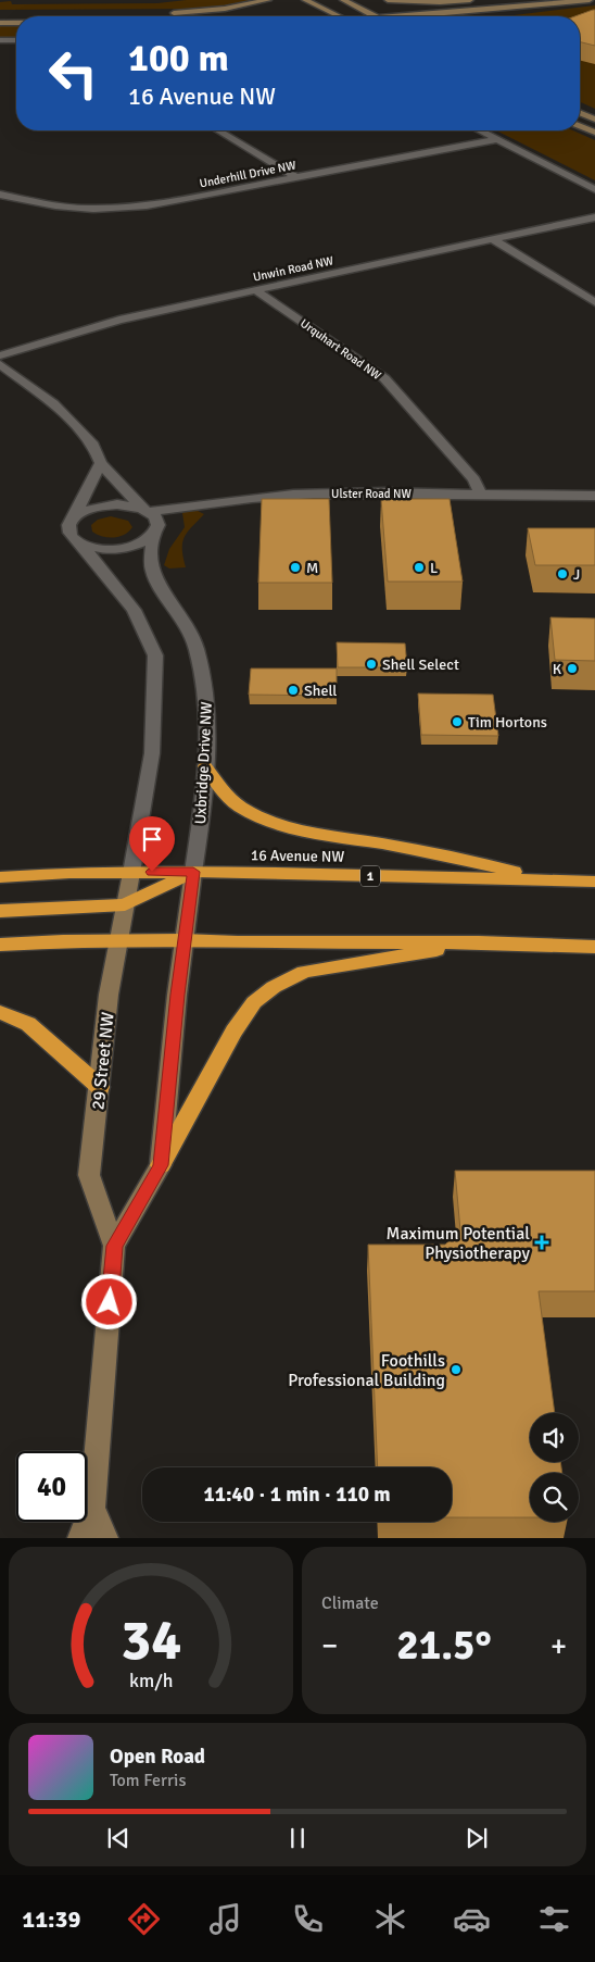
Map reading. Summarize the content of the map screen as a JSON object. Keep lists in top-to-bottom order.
{
  "streets": {
    "highway": ["16 Avenue NW", "1"],
    "street": [
      "Underhill Drive NW",
      "Unwin Road NW",
      "Urquhart Road NW",
      "Ulster Road NW",
      "Uxbridge Drive NW",
      "29 Street NW"
    ]
  },
  "crossings": [
    ["Unwin Road NW", "Urquhart Road NW"],
    ["Urquhart Road NW", "Ulster Road NW"],
    ["Ulster Road NW", "Uxbridge Drive NW"],
    ["Uxbridge Drive NW", "16 Avenue NW"],
    ["Uxbridge Drive NW", "29 Street NW"],
    ["16 Avenue NW", "29 Street NW"]
  ],
  "places": {
    "other": [
      "M",
      "L",
      "J",
      "Shell Select",
      "K",
      "Shell",
      "Tim Hortons",
      "Foothills Professional Building"
    ],
    "health": ["Maximum Potential Physiotherapy"]
  },
  "page": {
    "turn": ["100 m", "16 Avenue NW"],
    "limit": "40",
    "trip": "11:40 · 1 min · 110 m",
    "tile": "Climate",
    "heat": ["−", "21.5°", "+"],
    "song": ["Open Road", "Tom Ferris"],
    "tabs": "11:39",
    "gauge": ["34", "km/h"]
  }
}
